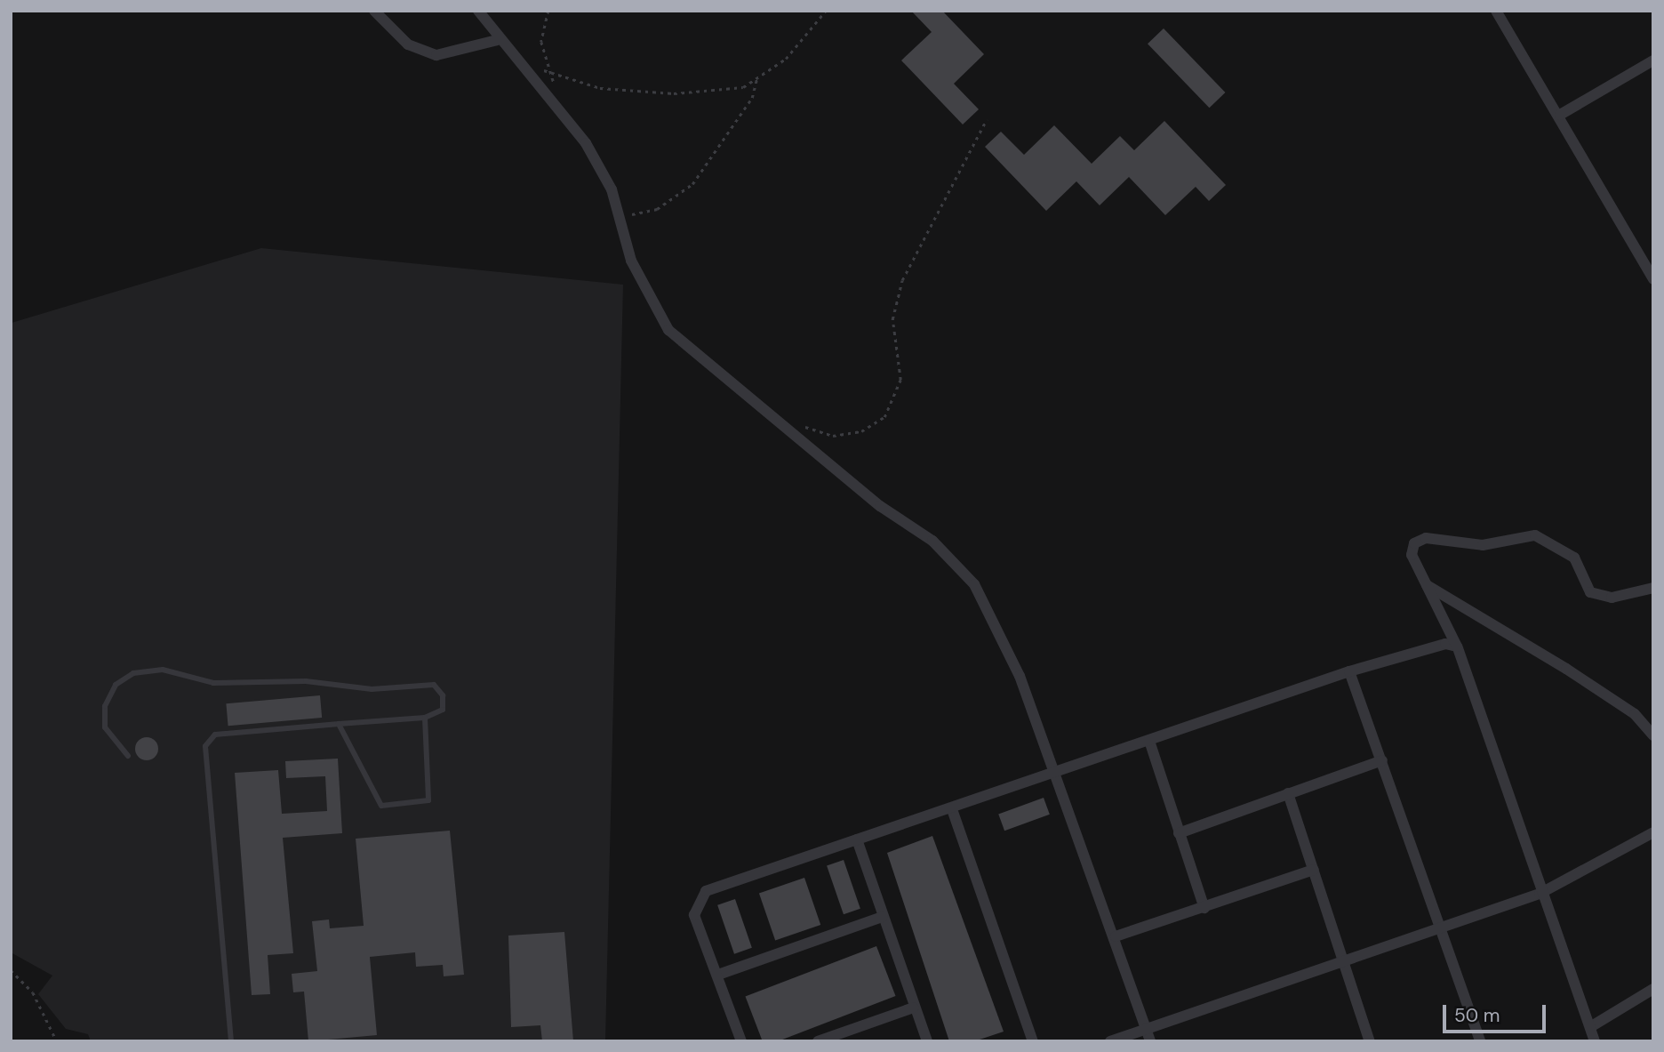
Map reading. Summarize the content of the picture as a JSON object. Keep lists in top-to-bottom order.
{
  "scale_bar": "50 m"
}
